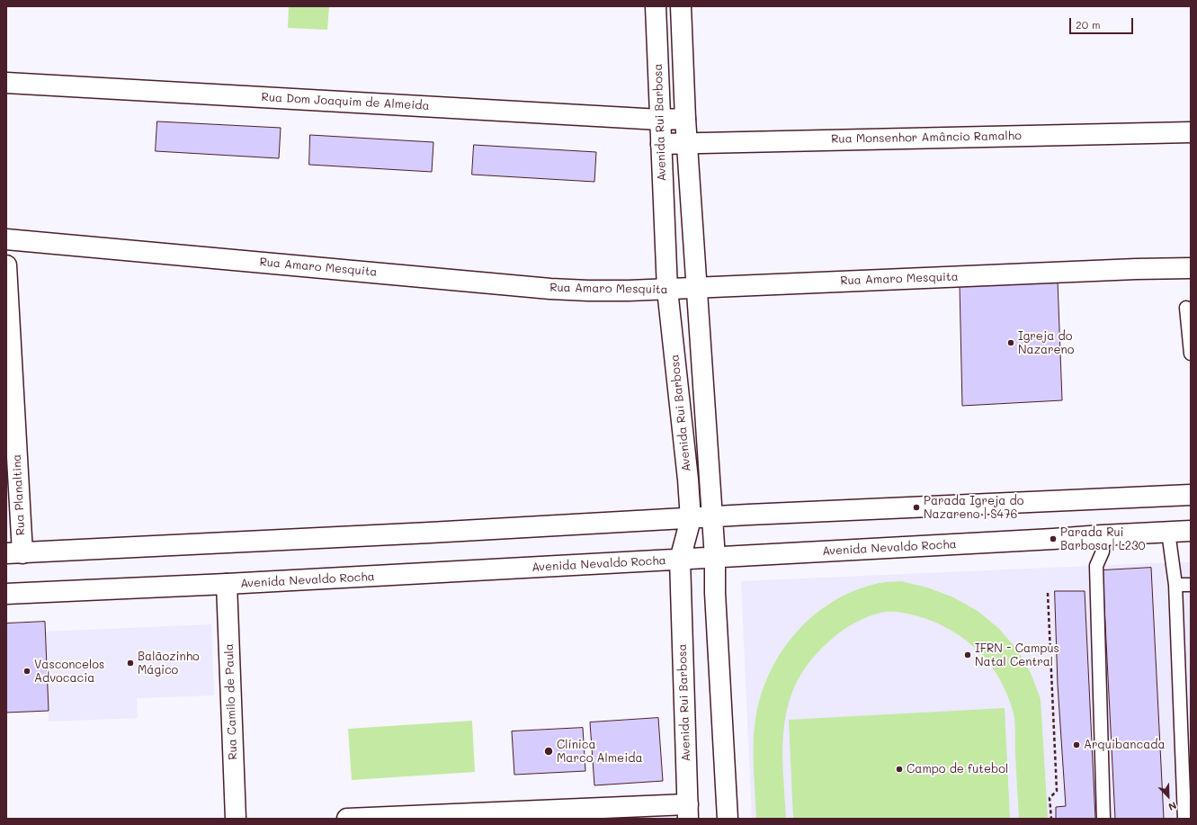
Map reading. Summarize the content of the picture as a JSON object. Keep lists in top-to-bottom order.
{
  "streets": {
    "main road": [
      "Rua Dom Joaquim de Almeida",
      "Avenida Rui Barbosa",
      "Rua Monsenhor Amâncio Ramalho",
      "Rua Amaro Mesquita",
      "Rua Planaltina",
      "Avenida Nevaldo Rocha",
      "Rua Camilo de Paula"
    ]
  },
  "crossings": [
    ["Rua Dom Joaquim de Almeida", "Avenida Rui Barbosa"],
    ["Avenida Rui Barbosa", "Rua Monsenhor Amâncio Ramalho"],
    ["Avenida Rui Barbosa", "Rua Amaro Mesquita"],
    ["Avenida Rui Barbosa", "Avenida Nevaldo Rocha"],
    ["Avenida Nevaldo Rocha", "Rua Camilo de Paula"]
  ],
  "places": [
    "Igreja do Nazareno",
    "Parada Igreja do Nazareno | S476",
    "Parada Rui Barbosa | L230",
    "IFRN - Campus Natal Central",
    "Balãozinho Mágico",
    "Vasconcelos Advocacia",
    "Arquibancada",
    "Clínica Marco Almeida",
    "Campo de futebol"
  ],
  "scale_bar": "20 m",
  "north": "bottom right"
}
